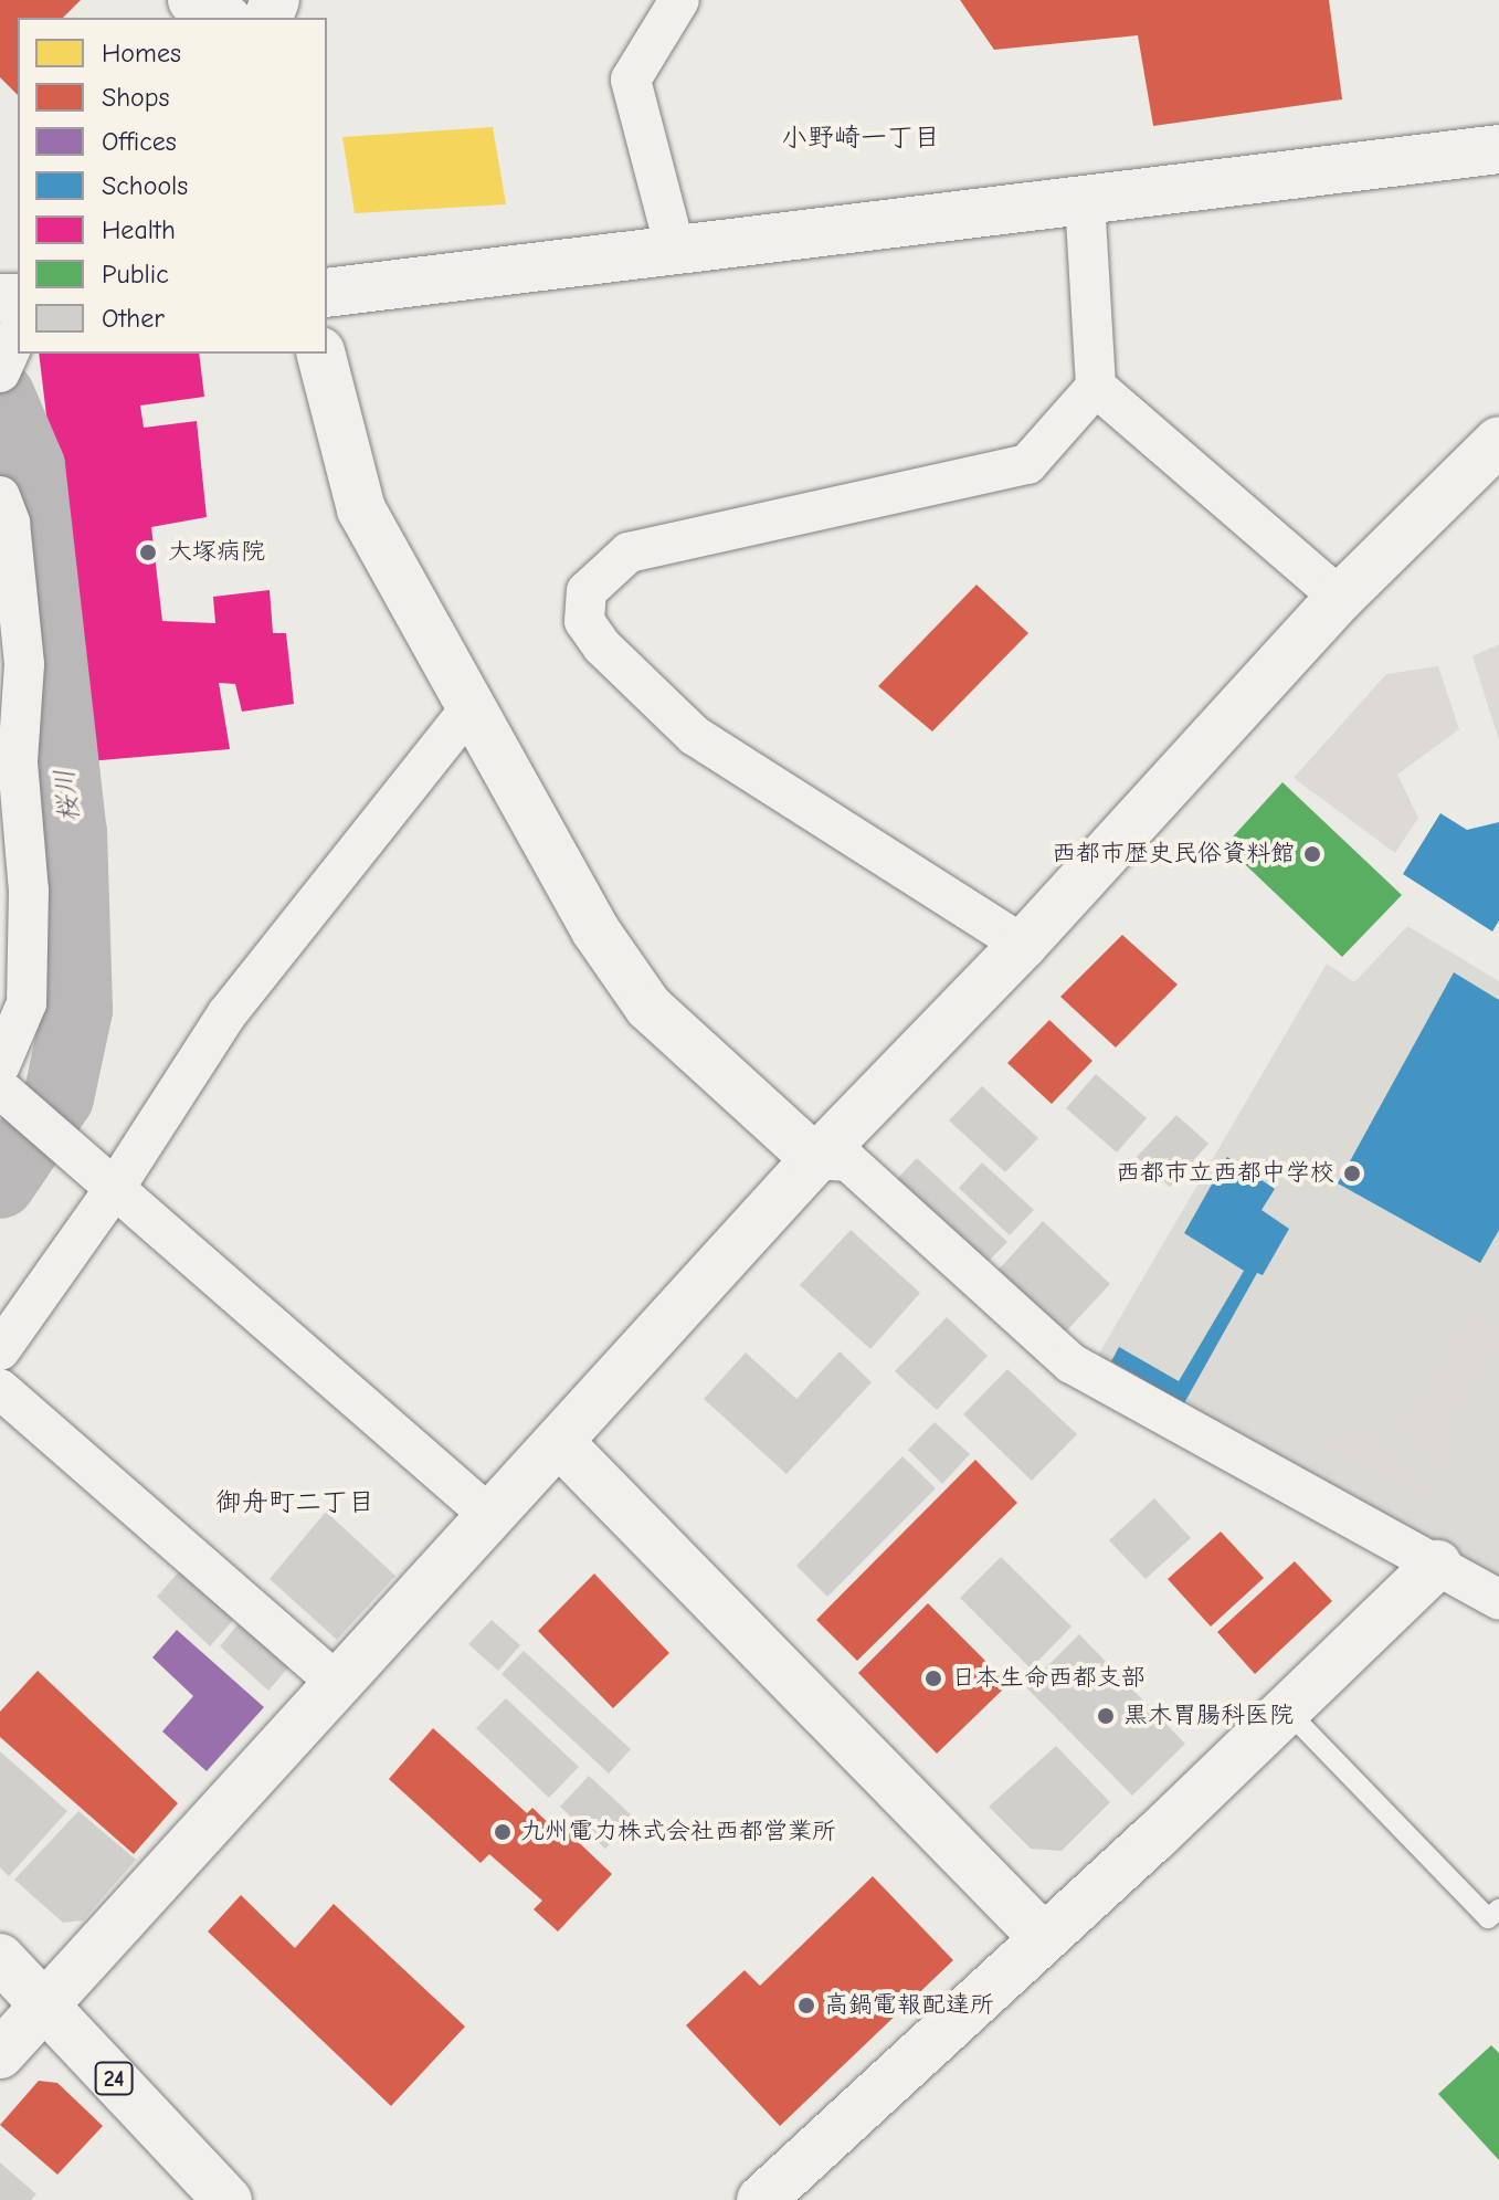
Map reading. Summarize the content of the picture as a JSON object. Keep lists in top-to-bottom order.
{
  "streets": {
    "street": ["24"]
  },
  "districts": ["小野崎一丁目", "御舟町二丁目"],
  "water": ["桜川"],
  "places": [
    "大塚病院",
    "西都市歴史民俗資料館",
    "西都市立西都中学校",
    "日本生命西都支部",
    "黒木胃腸科医院",
    "九州電力株式会社西都営業所",
    "高鍋電報配達所"
  ],
  "legend": [
    "Homes",
    "Shops",
    "Offices",
    "Schools",
    "Health",
    "Public",
    "Other"
  ]
}
